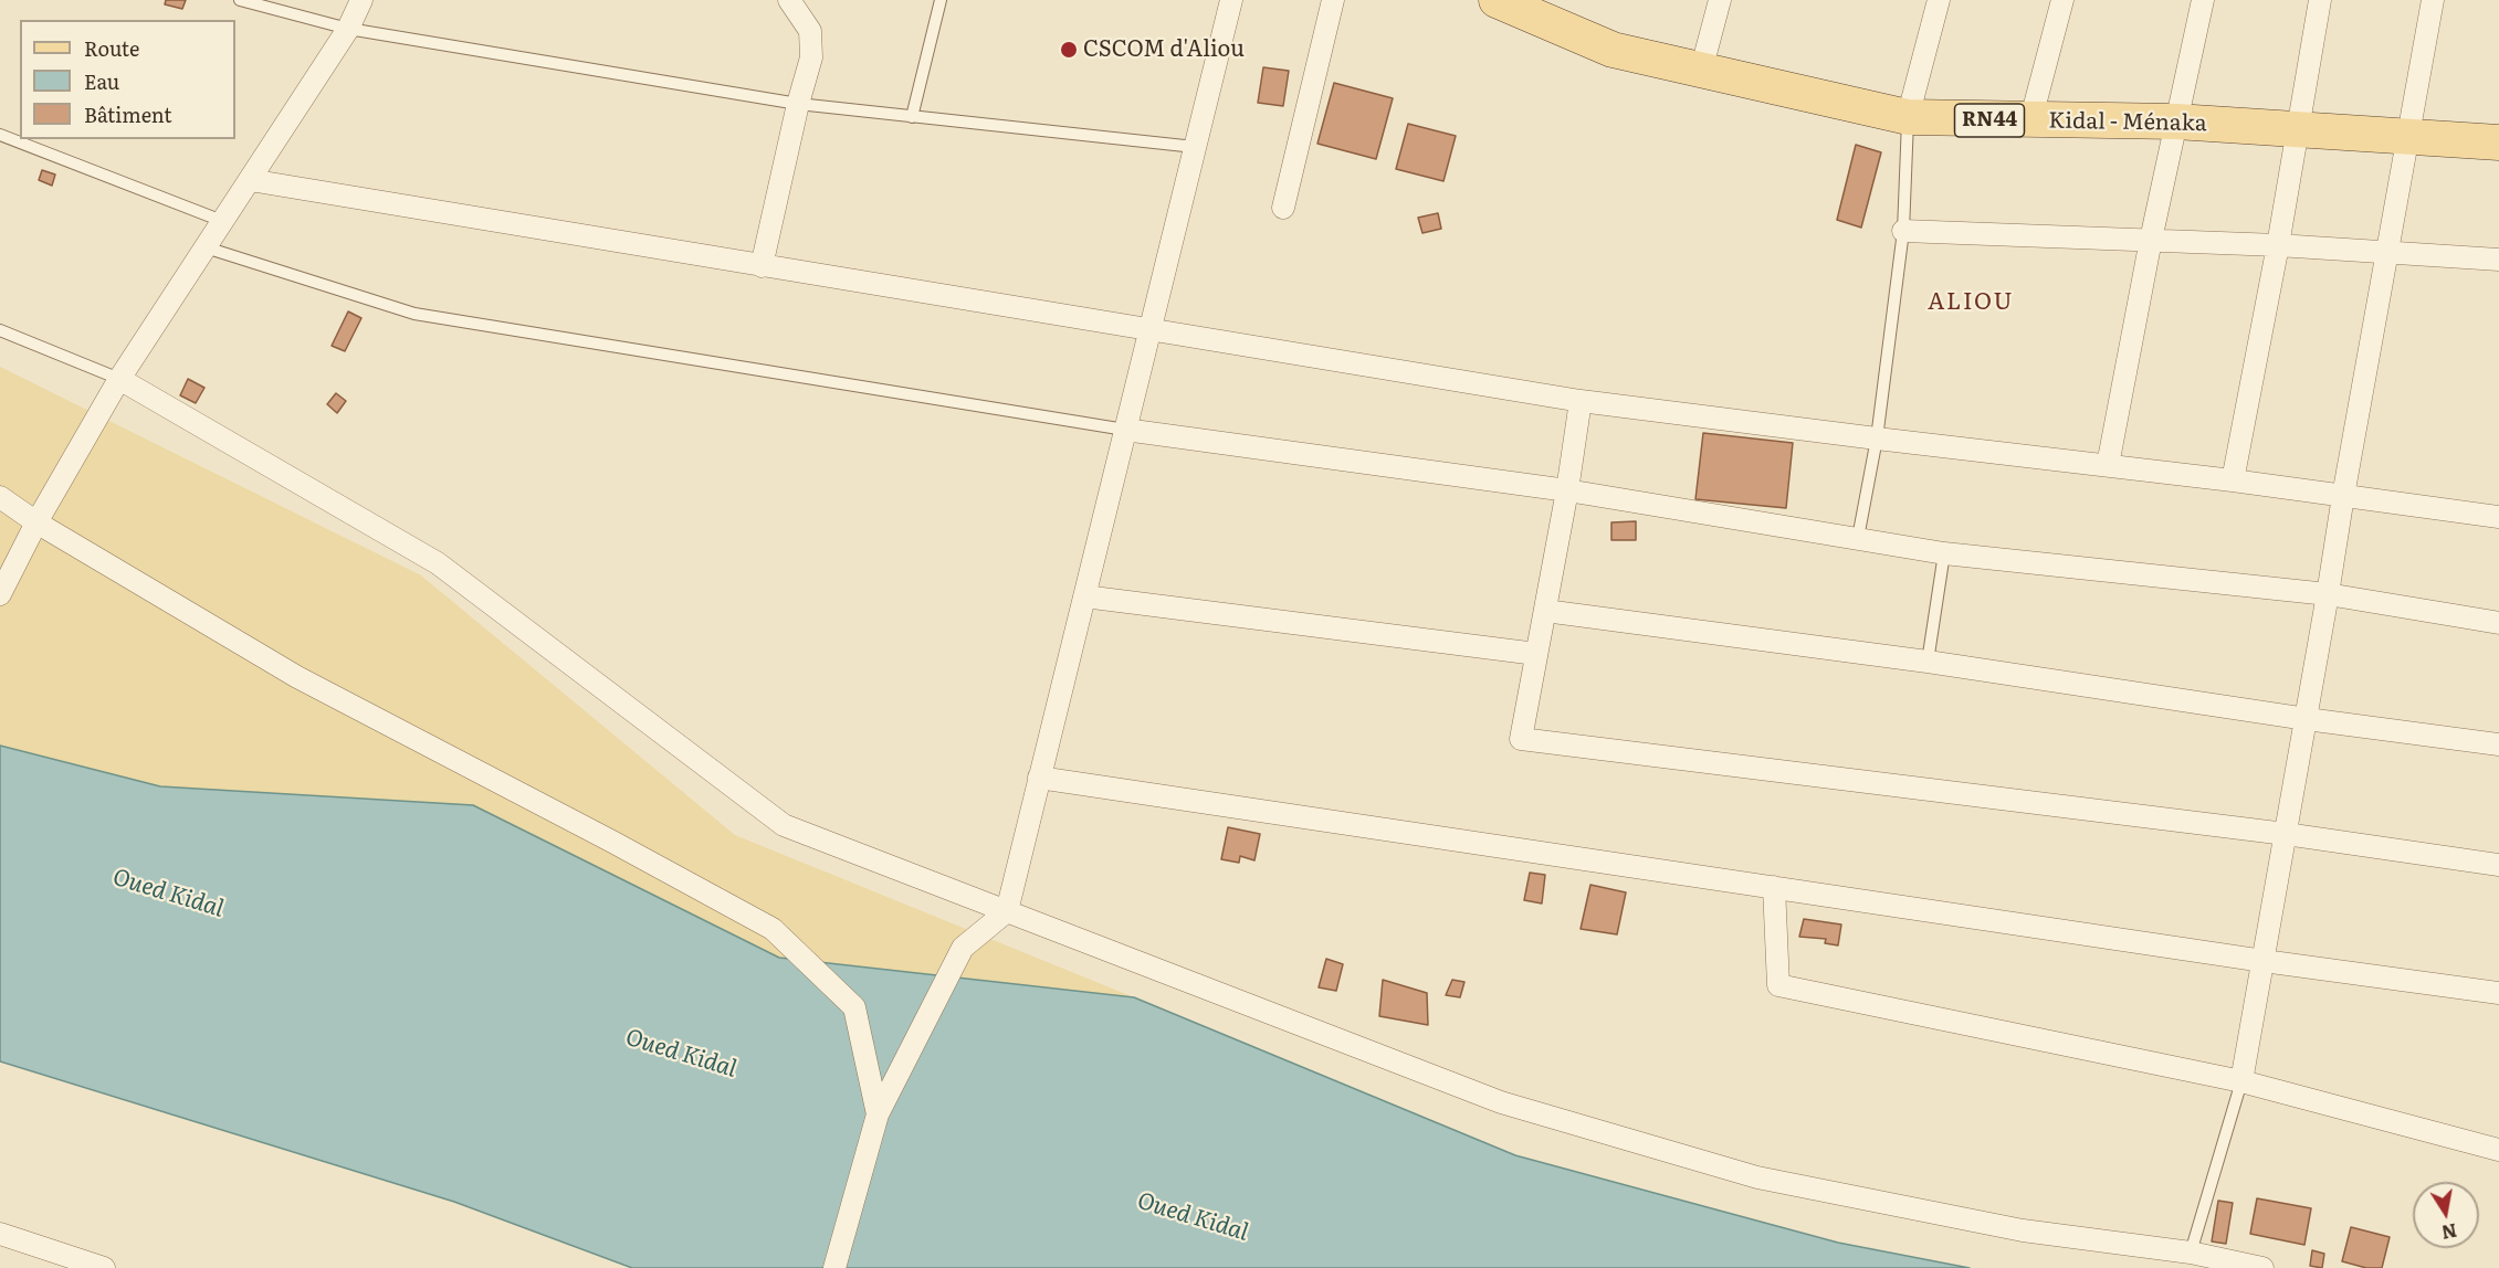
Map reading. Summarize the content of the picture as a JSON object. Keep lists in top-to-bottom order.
{
  "streets": {
    "main road": ["RN44", "Kidal - Ménaka"]
  },
  "districts": ["ALIOU"],
  "water": ["Oued Kidal"],
  "places": ["CSCOM d'Aliou"],
  "legend": ["Route", "Eau", "Bâtiment"],
  "north": "bottom"
}
